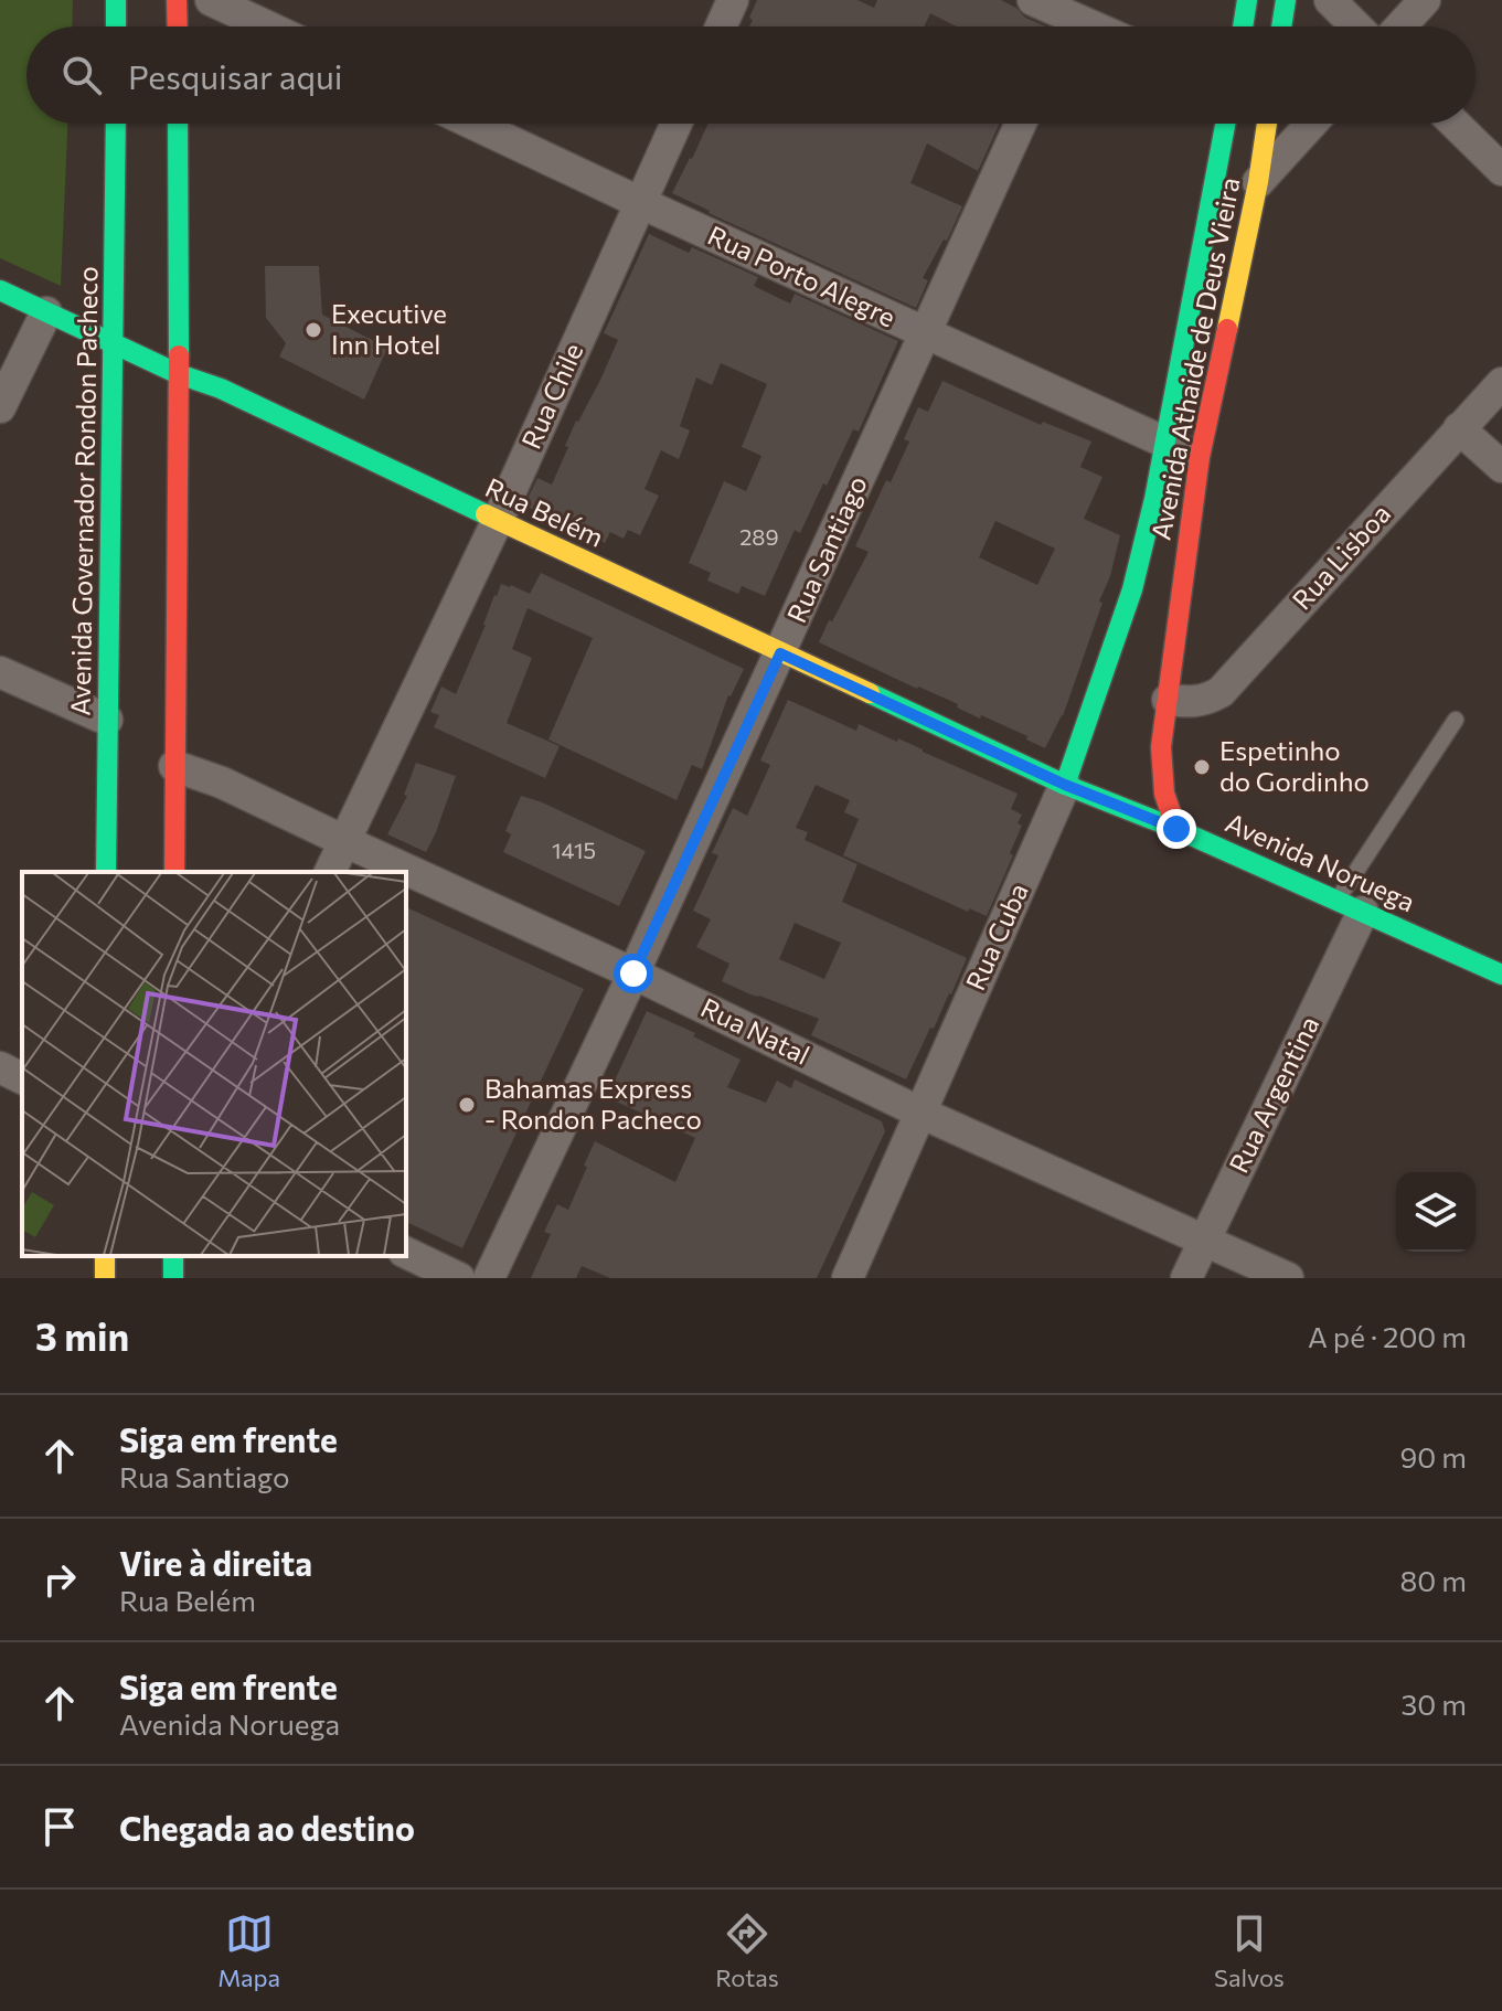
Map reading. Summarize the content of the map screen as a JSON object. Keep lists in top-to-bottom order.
{
  "streets": {
    "street": [
      "Rua Porto Alegre",
      "Avenida Athaide de Deus Vieira",
      "Rua Chile",
      "Avenida Governador Rondon Pacheco",
      "Rua Belém",
      "Rua Santiago",
      "Rua Lisboa",
      "Avenida Noruega",
      "Rua Cuba",
      "Rua Natal",
      "Rua Argentina"
    ]
  },
  "crossings": [
    ["Rua Porto Alegre", "Avenida Athaide de Deus Vieira"],
    ["Rua Porto Alegre", "Rua Chile"],
    ["Rua Porto Alegre", "Rua Santiago"],
    ["Avenida Athaide de Deus Vieira", "Rua Lisboa"],
    ["Avenida Athaide de Deus Vieira", "Avenida Noruega"],
    ["Avenida Athaide de Deus Vieira", "Rua Cuba"],
    ["Rua Chile", "Rua Belém"],
    ["Rua Chile", "Rua Natal"],
    ["Avenida Governador Rondon Pacheco", "Rua Belém"],
    ["Rua Belém", "Rua Santiago"],
    ["Rua Belém", "Avenida Noruega"],
    ["Rua Belém", "Rua Cuba"],
    ["Rua Santiago", "Rua Natal"],
    ["Avenida Noruega", "Rua Cuba"],
    ["Avenida Noruega", "Rua Argentina"],
    ["Rua Cuba", "Rua Natal"],
    ["Rua Natal", "Rua Argentina"]
  ],
  "places": ["Executive Inn Hotel", "Espetinho do Gordinho", "Bahamas Express - Rondon Pacheco"],
  "house_numbers": ["289", "1415"],
  "page": {
    "search": "Pesquisar aqui",
    "heading": ["3 min", "A pé · 200 m"],
    "list": [
      ["Siga em frente", "Rua Santiago", "90 m"],
      ["Vire à direita", "Rua Belém", "80 m"],
      ["Siga em frente", "Avenida Noruega", "30 m"],
      "Chegada ao destino"
    ],
    "nav": ["Mapa", "Rotas", "Salvos"]
  }
}
